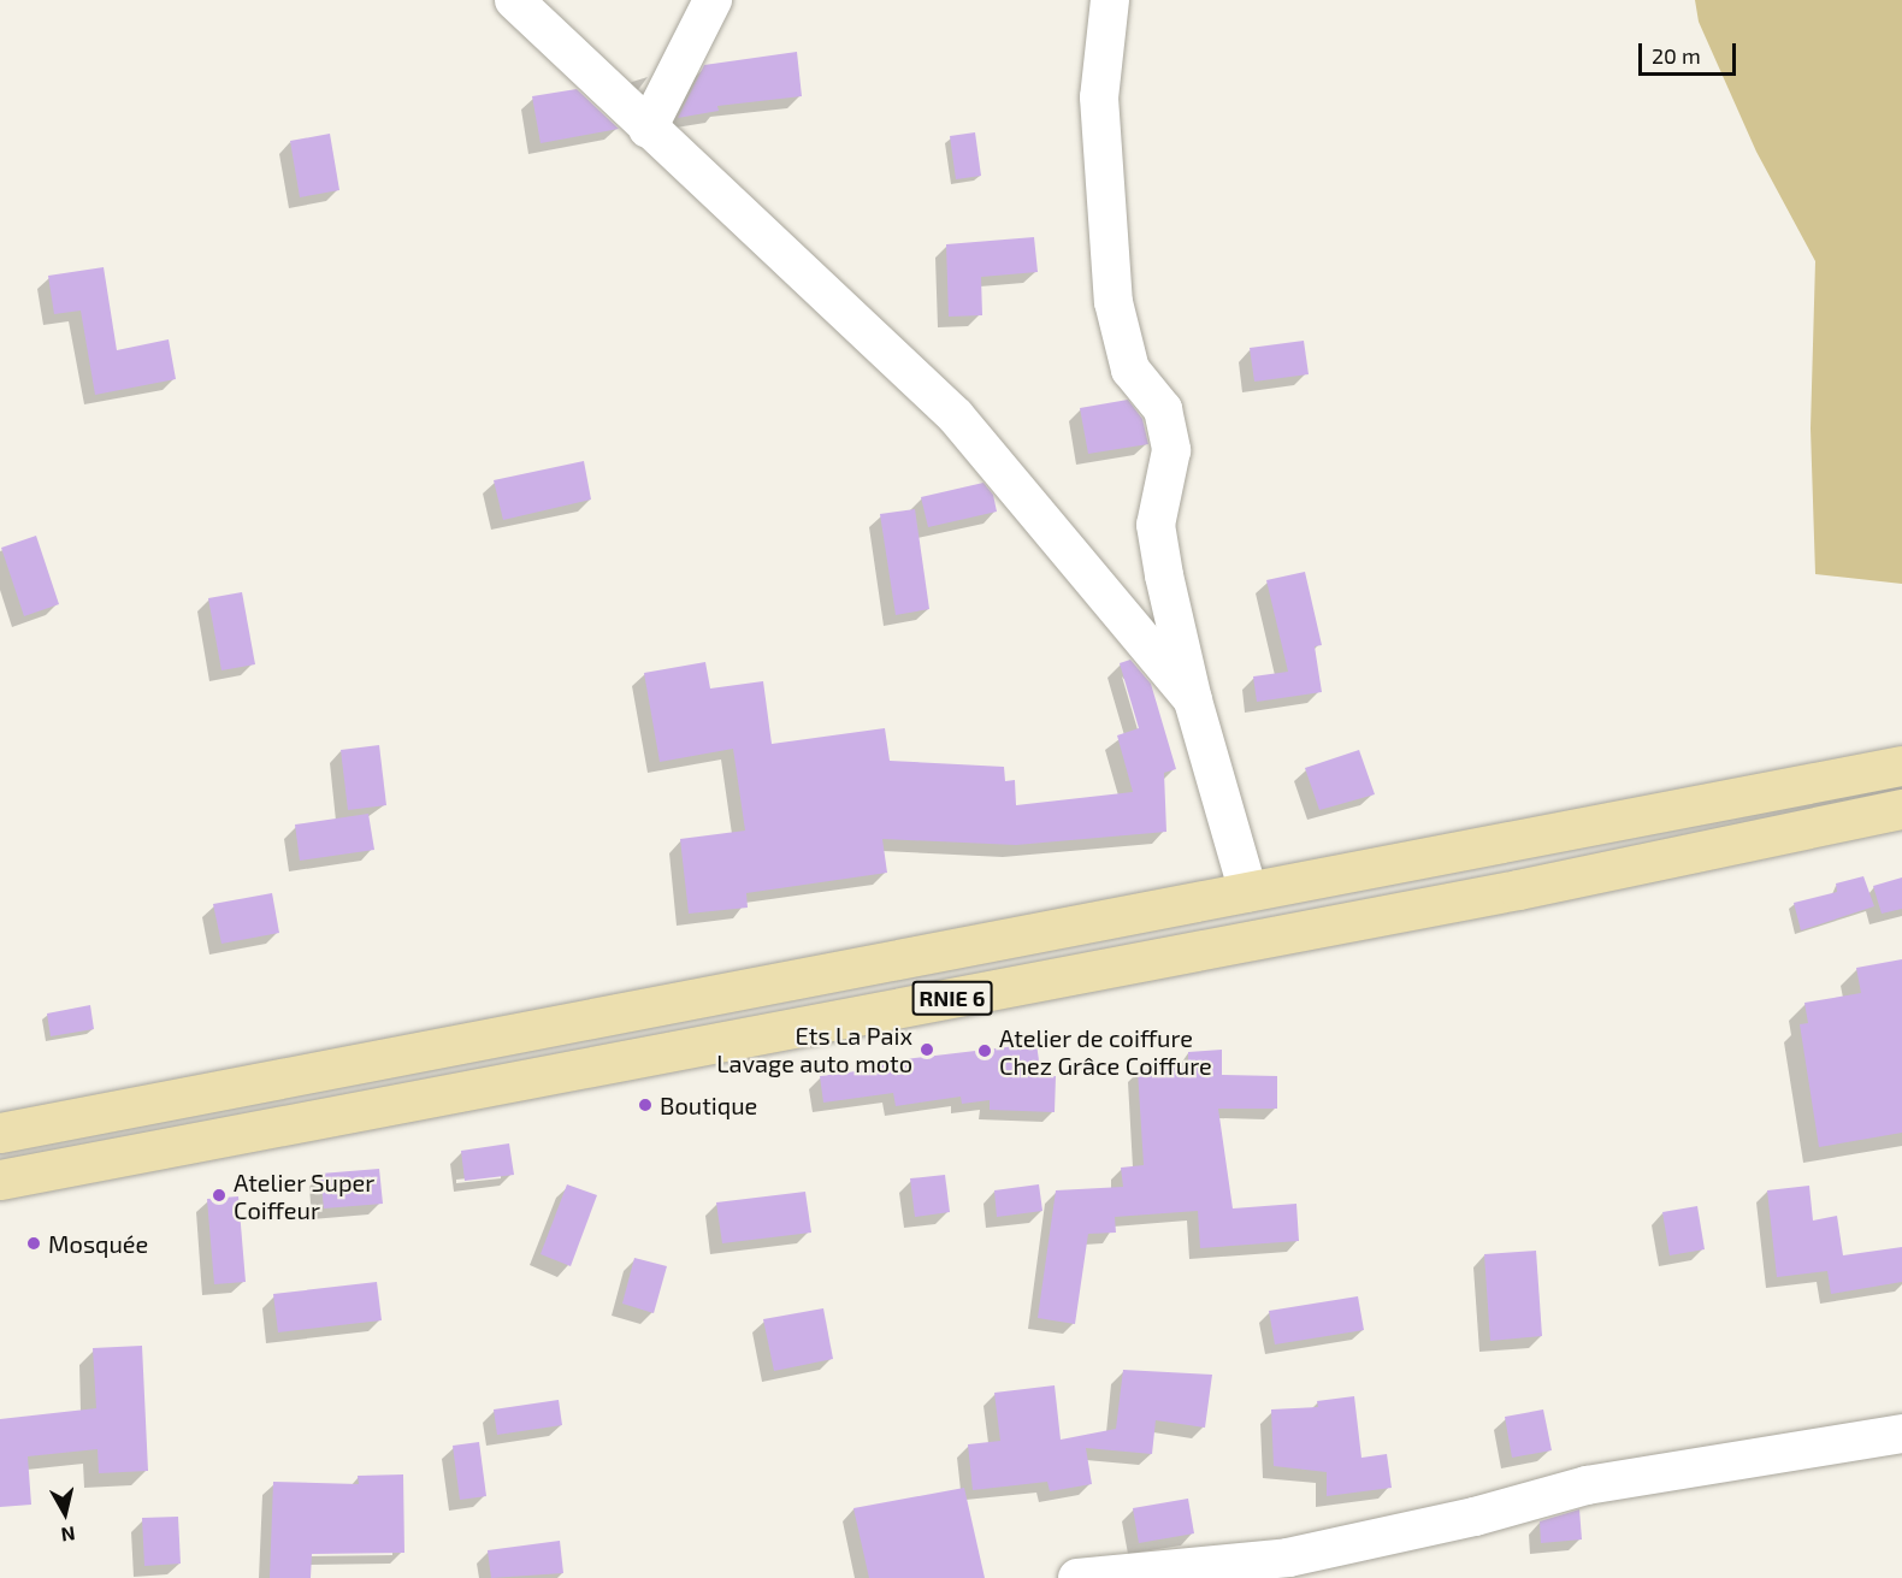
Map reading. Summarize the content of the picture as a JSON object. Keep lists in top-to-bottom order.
{
  "streets": {
    "main road": ["RNIE 6"]
  },
  "places": [
    "Ets La Paix Lavage auto moto",
    "Atelier de coiffure Chez Grâce Coiffure",
    "Boutique",
    "Atelier Super Coiffeur",
    "Mosquée"
  ],
  "scale_bar": "20 m",
  "north": "bottom"
}
